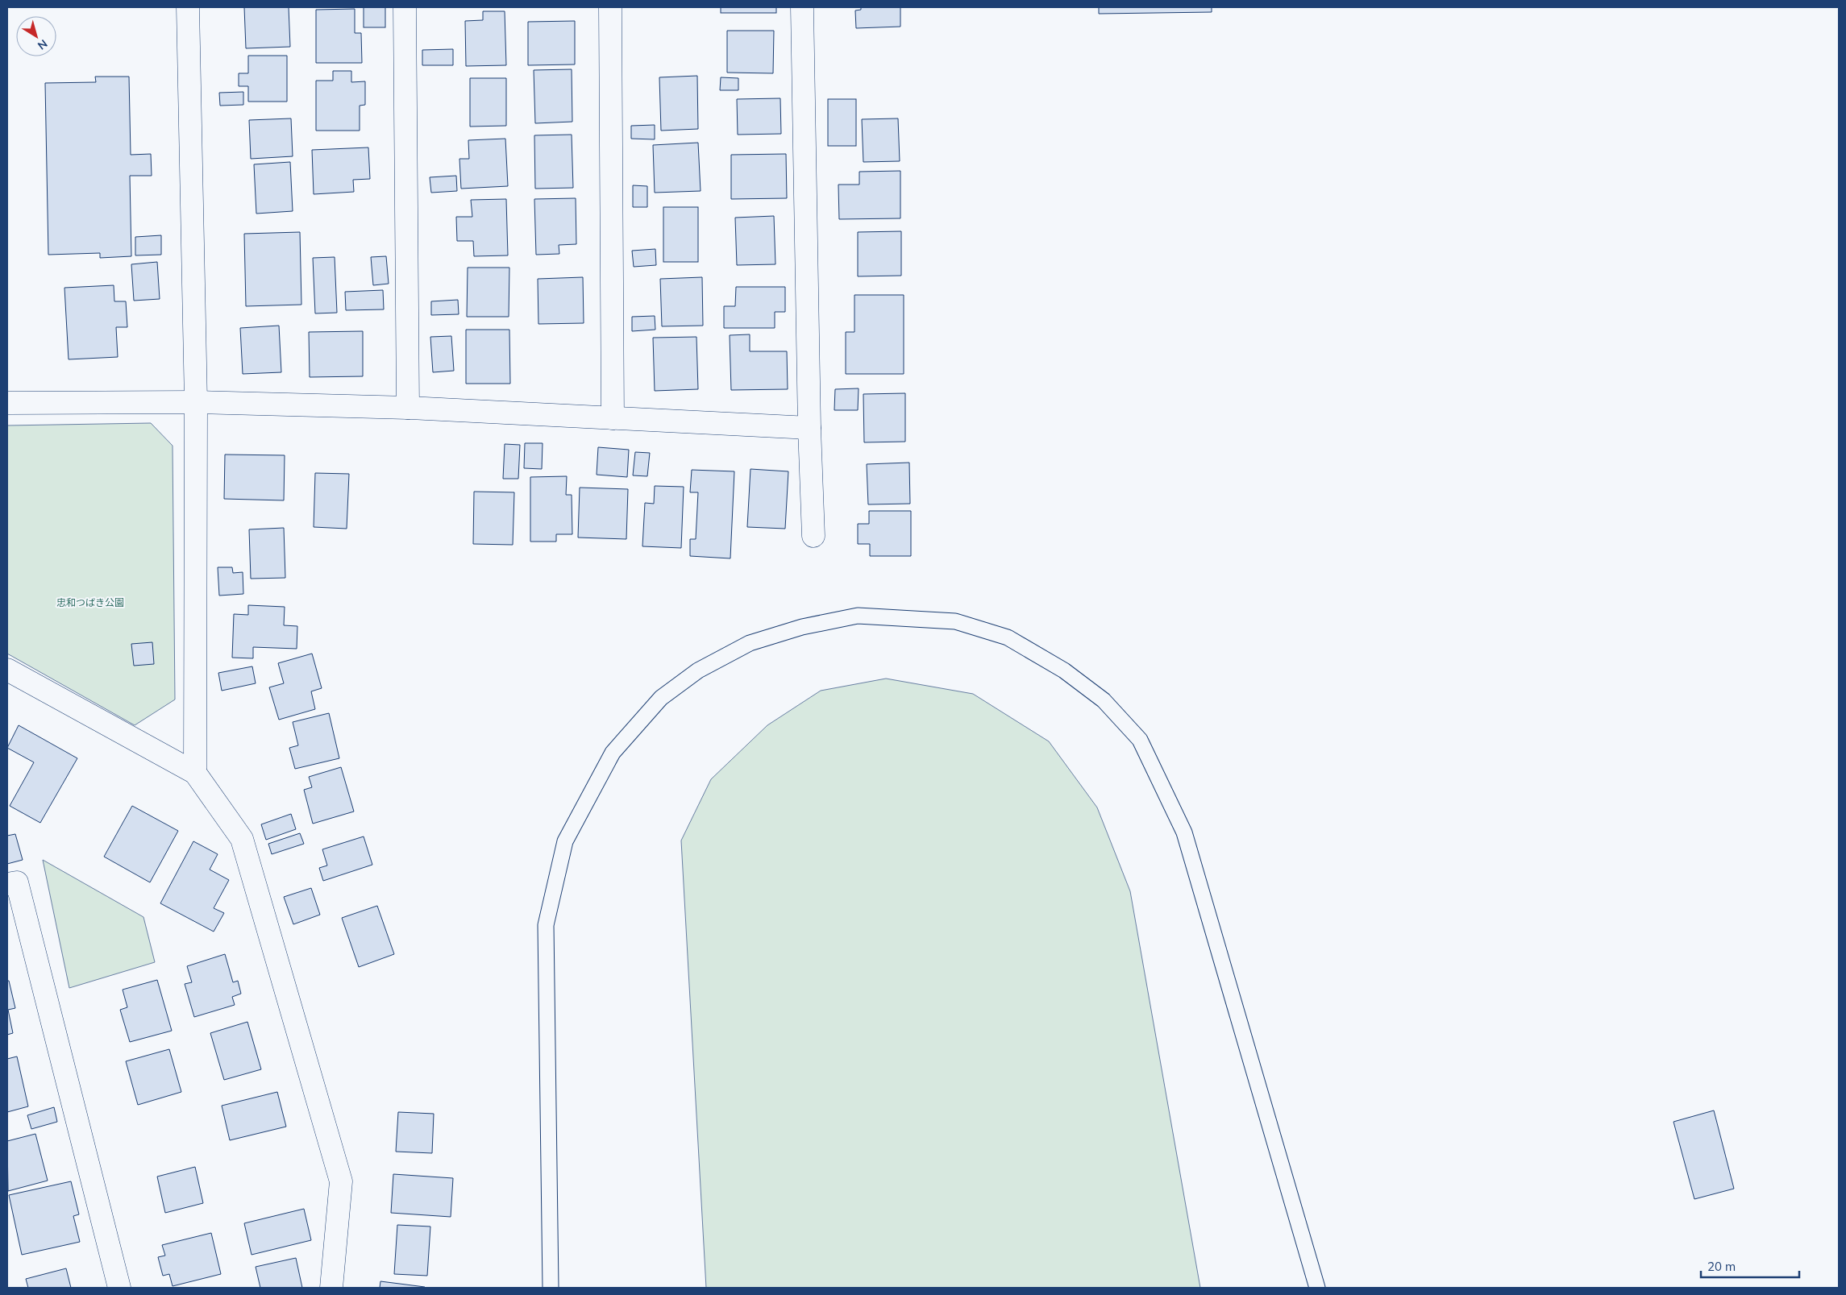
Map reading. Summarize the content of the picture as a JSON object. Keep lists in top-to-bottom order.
{
  "parks": ["忠和つばき公園"],
  "scale_bar": "20 m",
  "north": "bottom right"
}
